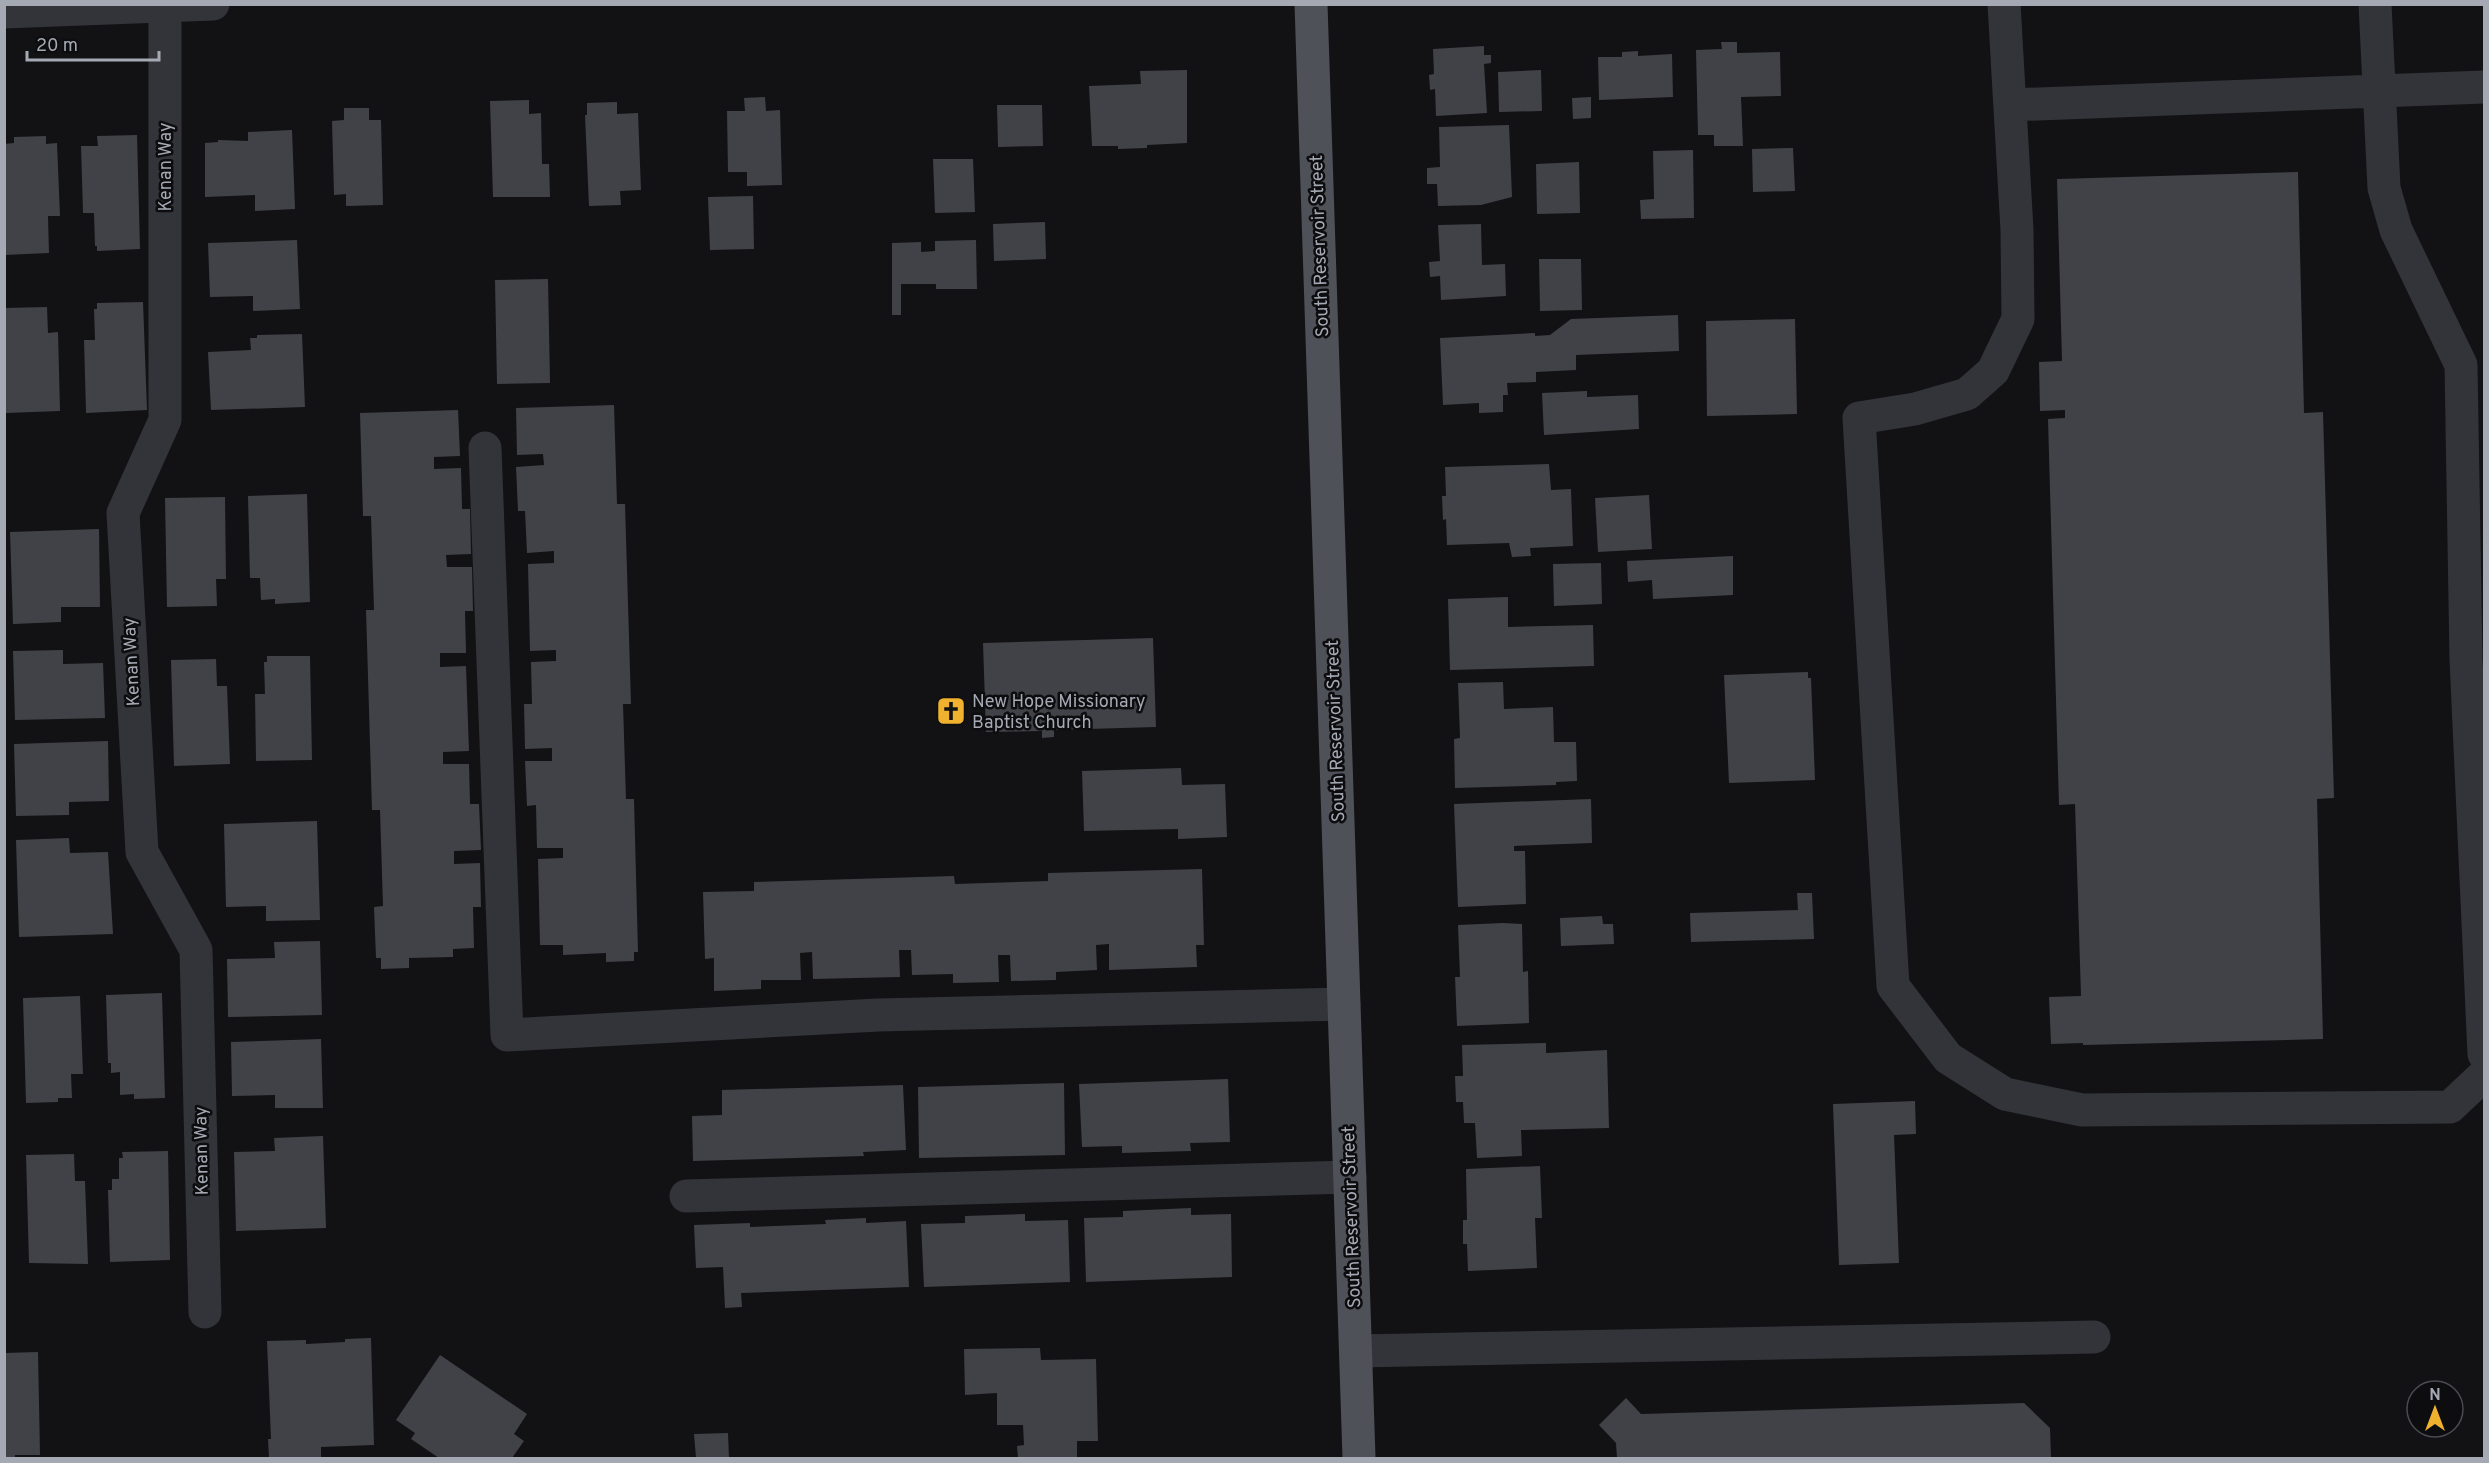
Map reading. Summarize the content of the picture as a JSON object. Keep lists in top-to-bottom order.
{
  "streets": {
    "main road": ["South Reservoir Street"],
    "street": ["Kenan Way"]
  },
  "places": {
    "church": ["New Hope Missionary Baptist Church"]
  },
  "scale_bar": "20 m",
  "north": "top"
}
